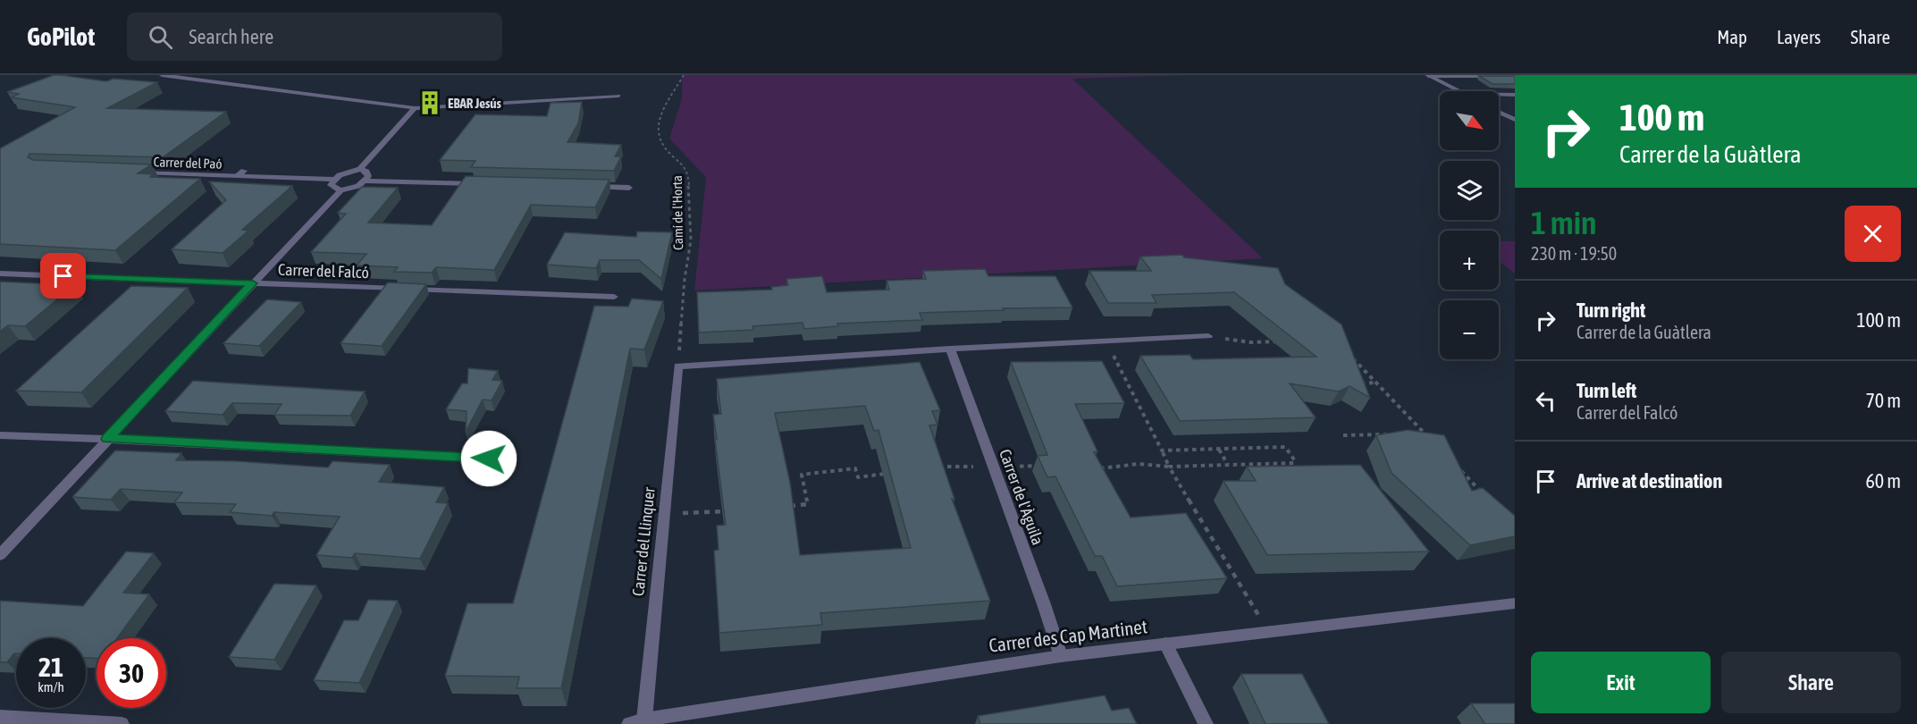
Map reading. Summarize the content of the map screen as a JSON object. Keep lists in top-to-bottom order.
{
  "streets": {
    "street": [
      "Carrer del Paó",
      "Carrer del Falcó",
      "Carrer de l'Àguila",
      "Carrer del Llinquer",
      "Carrer des Cap Martinet"
    ],
    "path": ["Camí de l'Horta"]
  },
  "crossings": [
    ["Camí de l'Horta", "Carrer del Llinquer"],
    ["Carrer de l'Àguila", "Carrer des Cap Martinet"],
    ["Carrer del Llinquer", "Carrer des Cap Martinet"]
  ],
  "places": {
    "building": ["EBAR Jesús"]
  },
  "north": "bottom right",
  "page": {
    "header": "GoPilot",
    "search": "Search here",
    "nav": ["Map", "Layers", "Share"],
    "turn": ["100 m", "Carrer de la Guàtlera"],
    "map_buttons": ["+", "−"],
    "heading": ["1 min", "230 m · 19:50"],
    "list": [
      {
        "name": "Turn right",
        "note": "Carrer de la Guàtlera",
        "value": "100 m"
      },
      {
        "name": "Turn left",
        "note": "Carrer del Falcó",
        "value": "70 m"
      },
      {
        "name": "Arrive at destination",
        "value": "60 m"
      }
    ],
    "speed": "21 km/h",
    "limit": "30",
    "buttons": ["Exit", "Share"]
  }
}
